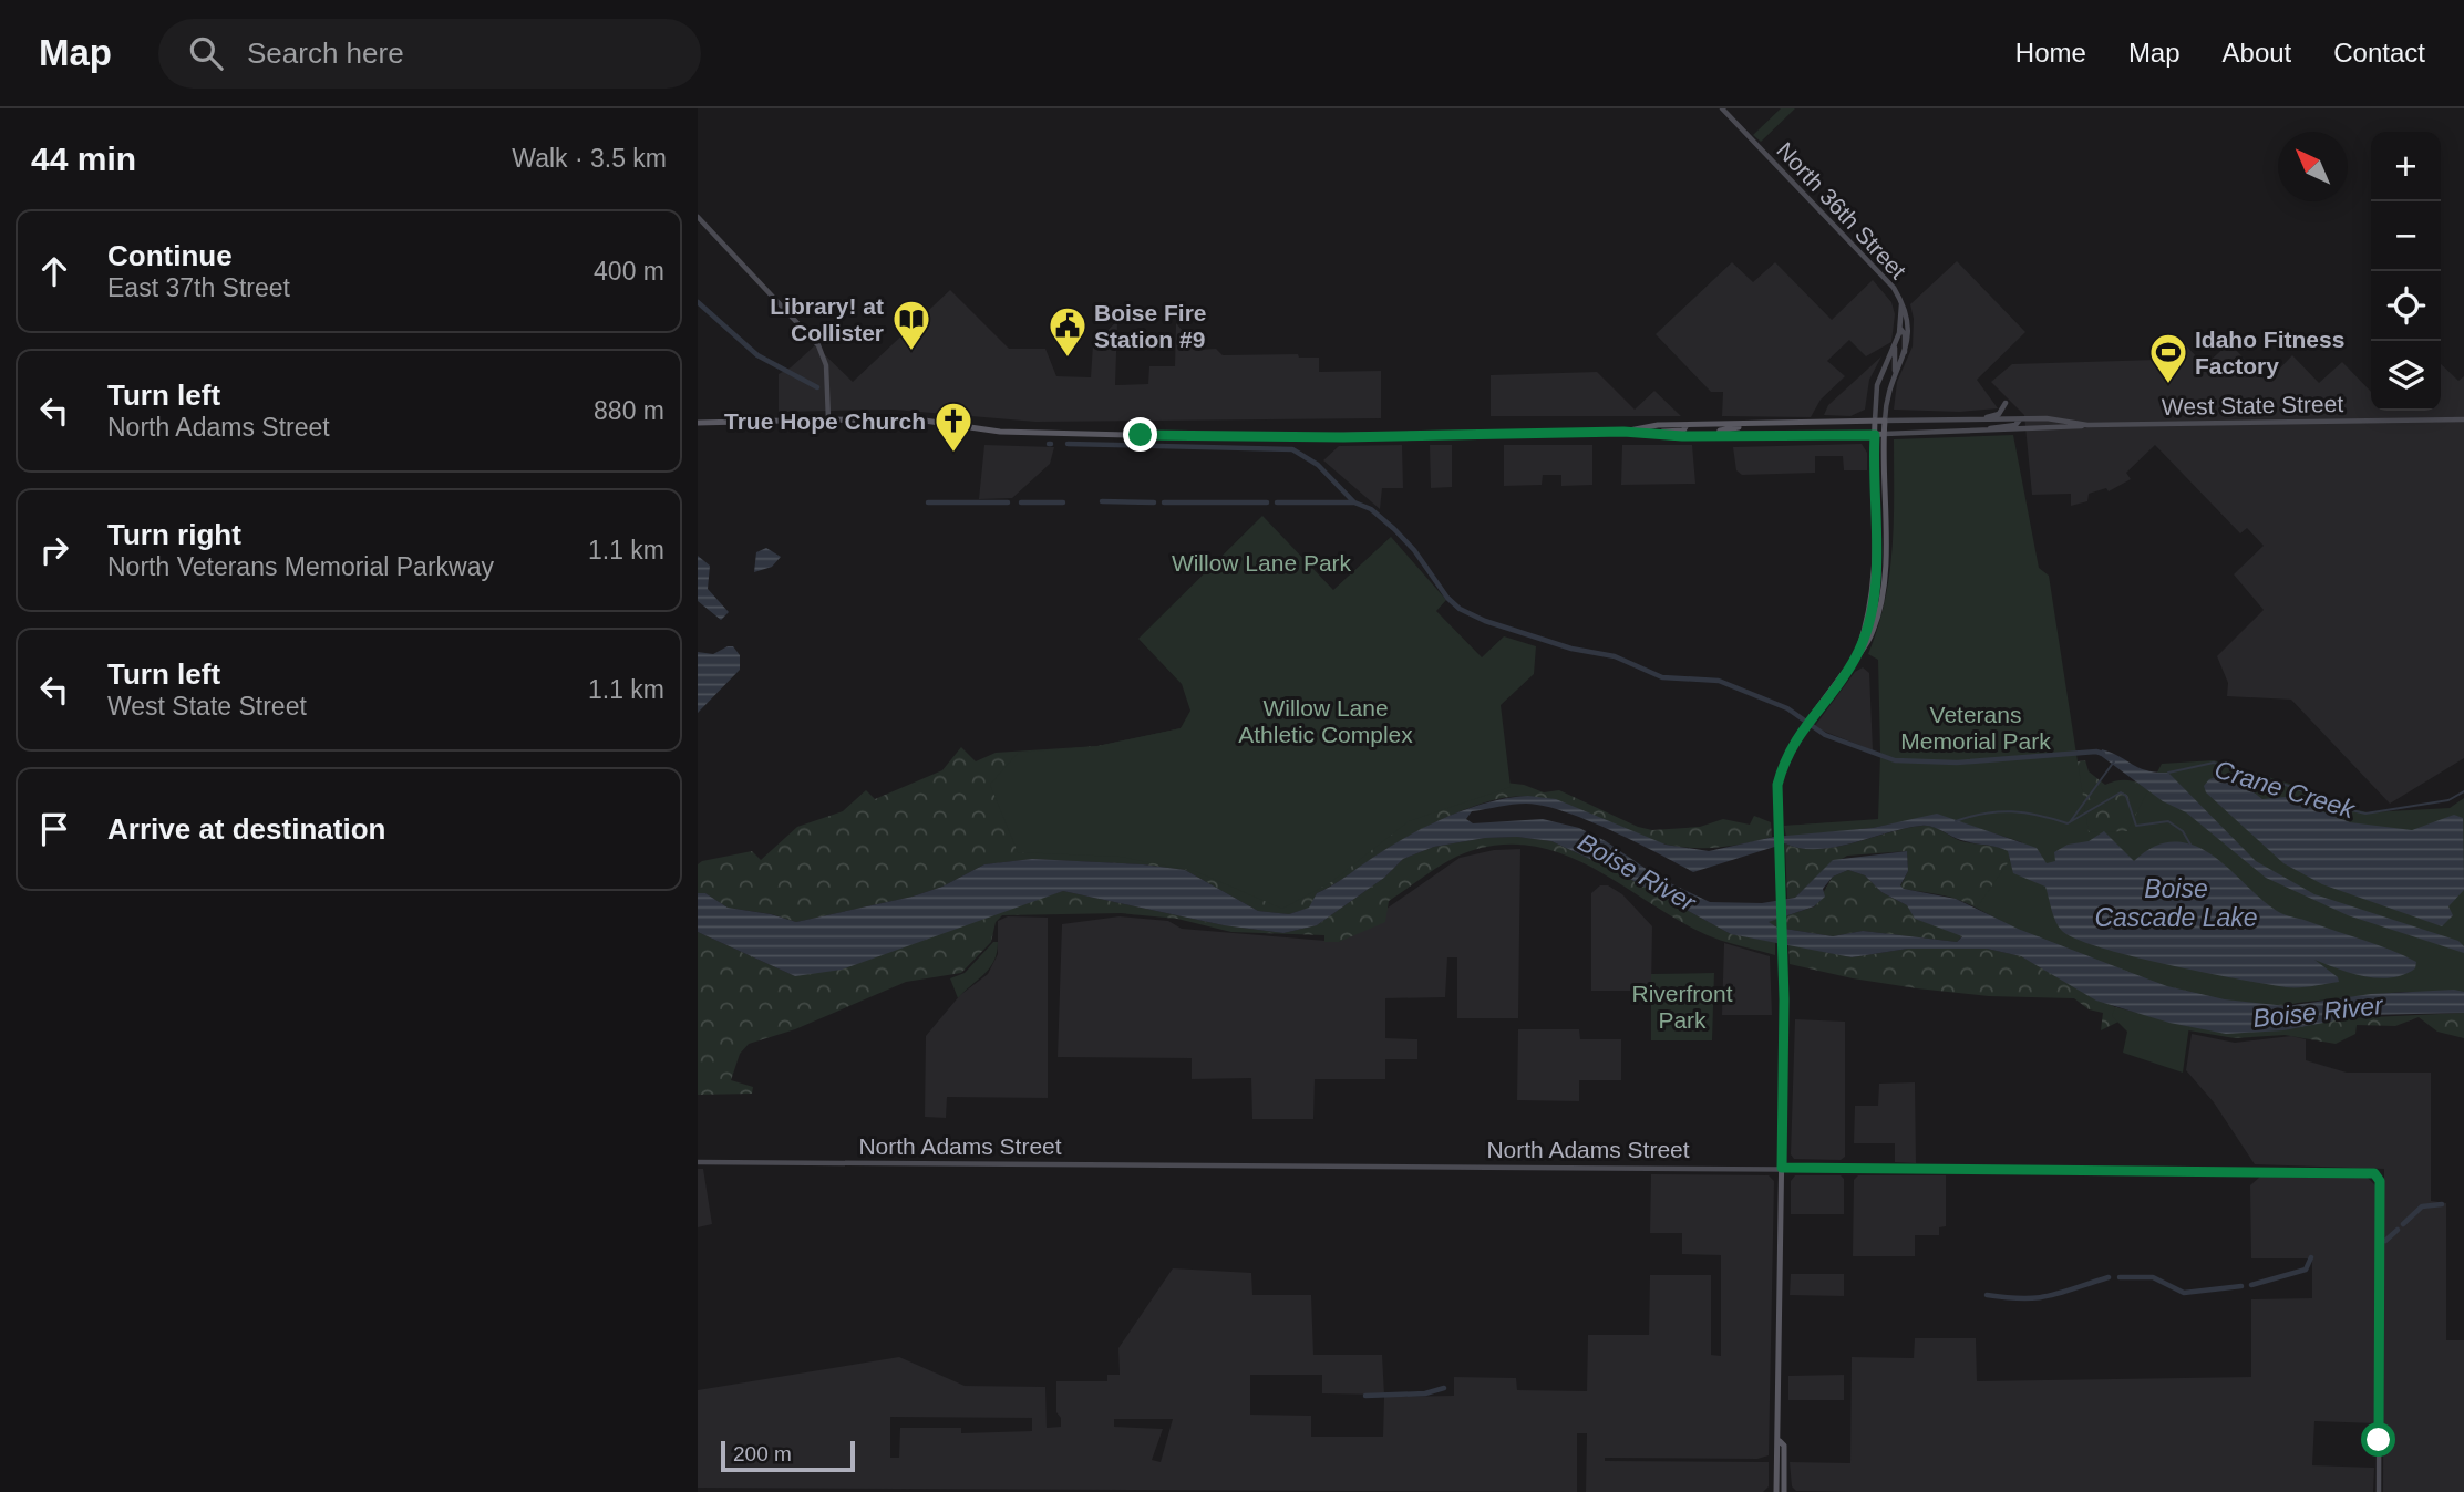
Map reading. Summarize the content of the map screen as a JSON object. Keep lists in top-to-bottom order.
{
  "streets": {
    "main road": ["West State Street"],
    "street": ["North 36th Street", "North Adams Street"]
  },
  "crossings": [
    ["North 36th Street", "West State Street"]
  ],
  "water": ["Crane Creek", "Boise River", "Boise Cascade Lake"],
  "parks": [
    "Willow Lane Park",
    "Willow Lane Athletic Complex",
    "Veterans Memorial Park",
    "Riverfront Park"
  ],
  "places": {
    "library": ["Library! at Collister"],
    "public building": ["Boise Fire Station #9"],
    "sports": ["Idaho Fitness Factory"],
    "church": ["True Hope Church"]
  },
  "scale_bar": "200 m",
  "north": "top left",
  "page": {
    "header": "Map",
    "search": "Search here",
    "nav": [
      "Home",
      "Map",
      "About",
      "Contact"
    ],
    "heading": ["44 min", "Walk · 3.5 km"],
    "map_buttons": ["+", "−"],
    "list": [
      ["Continue", "East 37th Street", "400 m"],
      ["Turn left", "North Adams Street", "880 m"],
      ["Turn right", "North Veterans Memorial Parkway", "1.1 km"],
      ["Turn left", "West State Street", "1.1 km"],
      "Arrive at destination"
    ],
    "scale": "200 m"
  }
}
